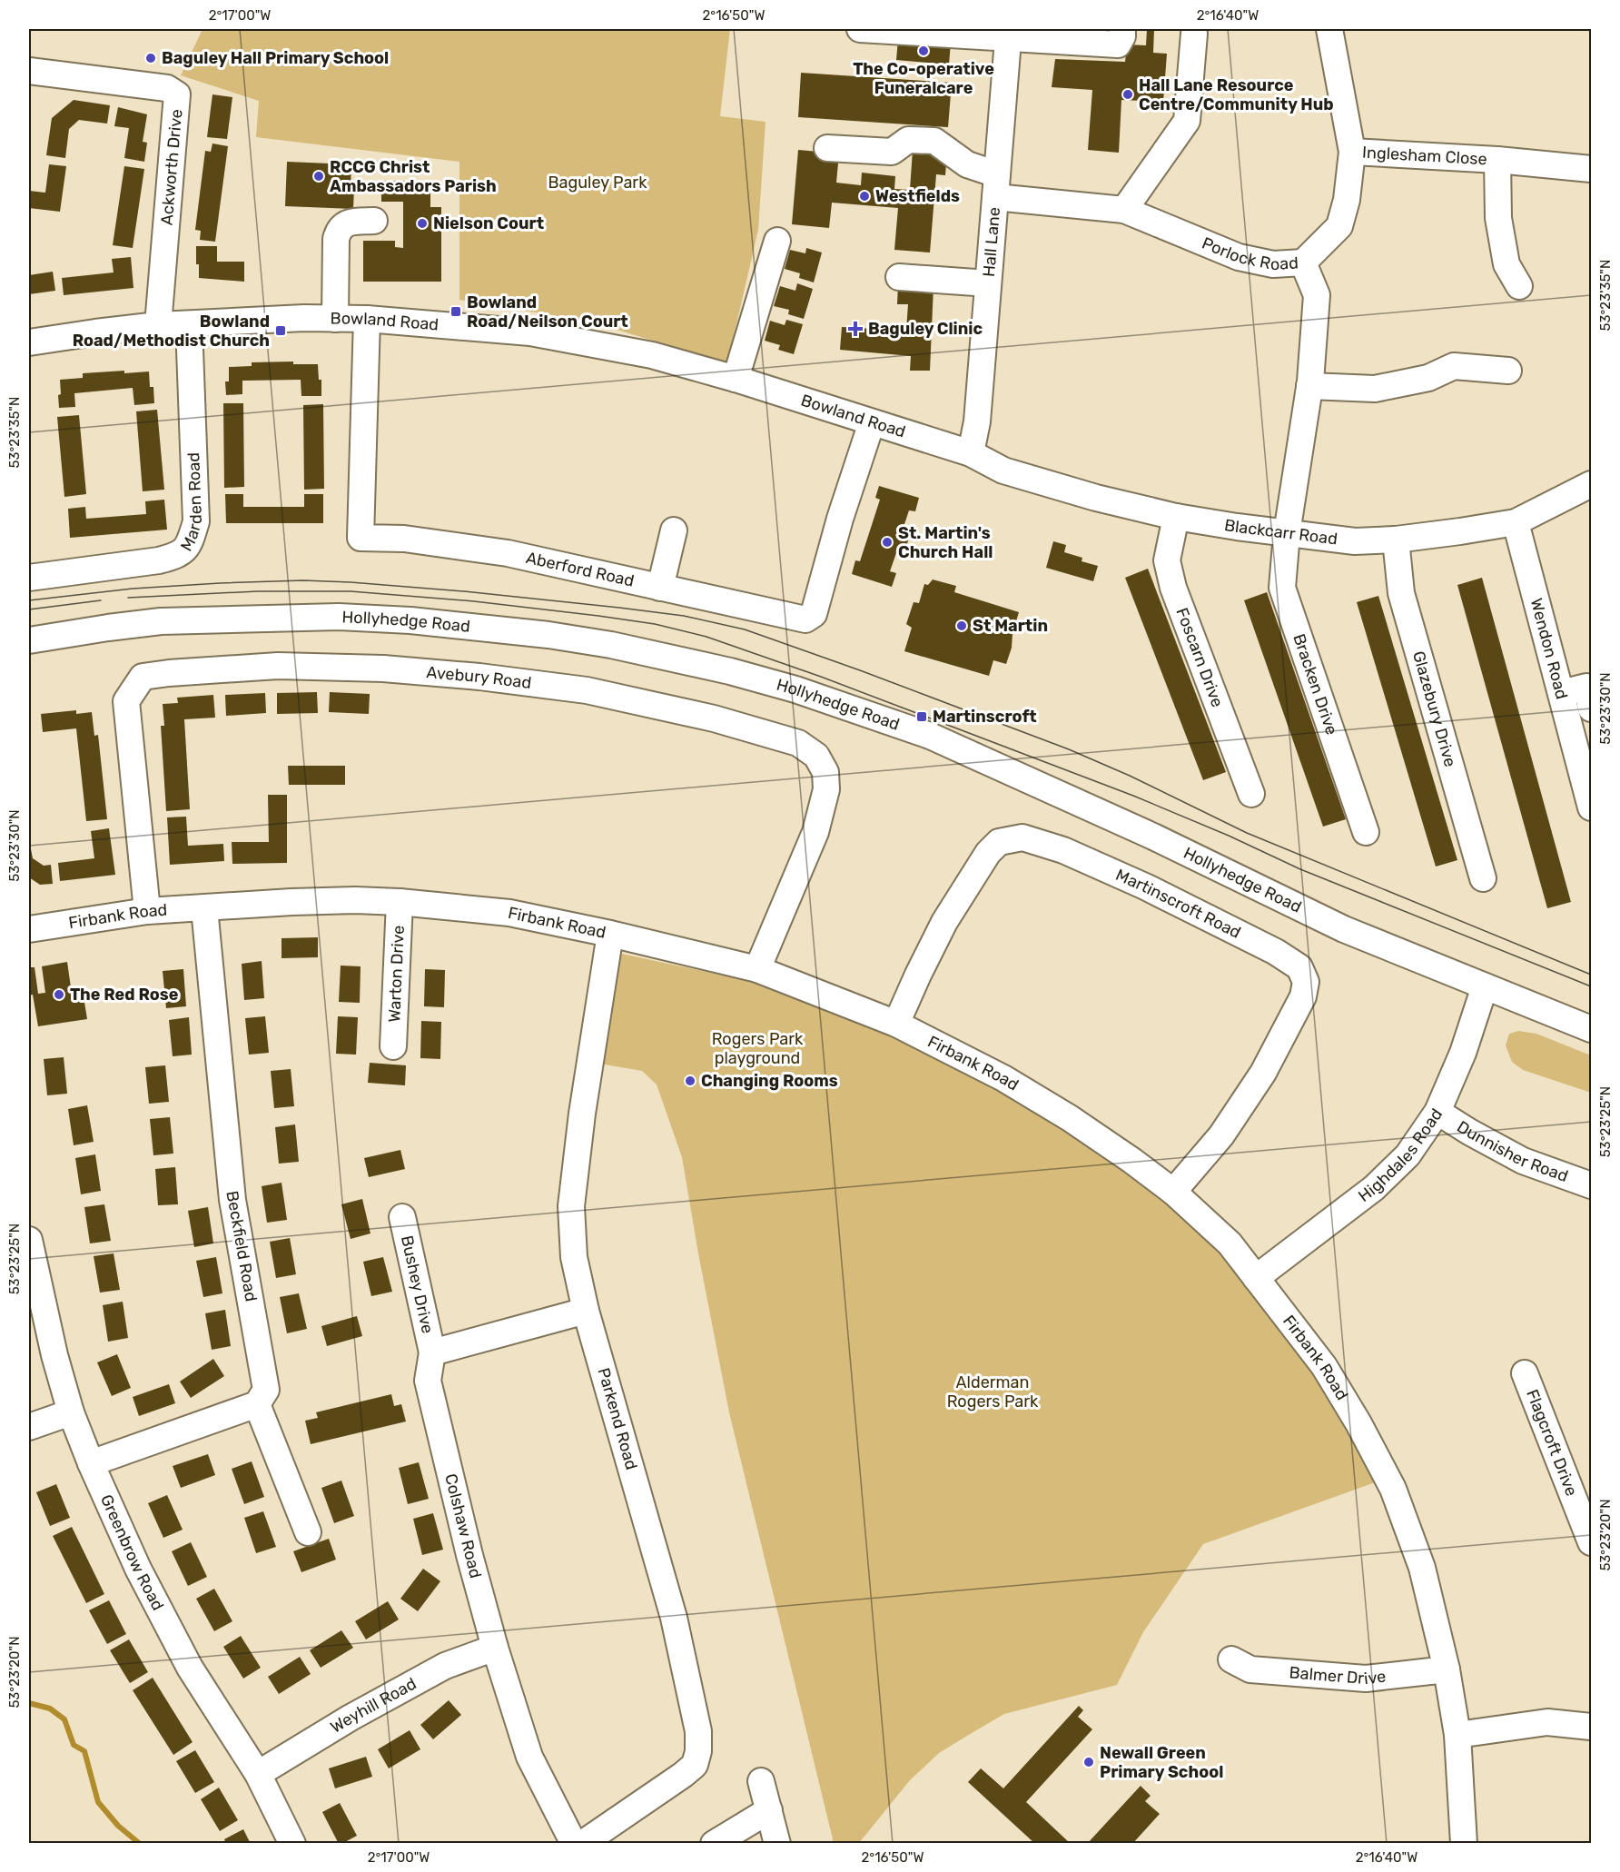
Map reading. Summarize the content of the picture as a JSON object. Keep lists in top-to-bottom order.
{
  "streets": {
    "street": [
      "Inglesham Close",
      "Ackworth Drive",
      "Hall Lane",
      "Porlock Road",
      "Bowland Road",
      "Marden Road",
      "Blackcarr Road",
      "Aberford Road",
      "Hollyhedge Road",
      "Wendon Road",
      "Foscarn Drive",
      "Avebury Road",
      "Bracken Drive",
      "Glazebury Drive",
      "Martinscroft Road",
      "Firbank Road",
      "Warton Drive",
      "Dunnisher Road",
      "Highdales Road",
      "Beckfield Road",
      "Bushey Drive",
      "Parkend Road",
      "Flagcroft Drive",
      "Colshaw Road",
      "Greenbrow Road",
      "Balmer Drive",
      "Weyhill Road"
    ]
  },
  "crossings": [
    ["Ackworth Drive", "Bowland Road"],
    ["Hall Lane", "Porlock Road"],
    ["Hall Lane", "Bowland Road"],
    ["Hall Lane", "Blackcarr Road"],
    ["Porlock Road", "Blackcarr Road"],
    ["Porlock Road", "Bracken Drive"],
    ["Bowland Road", "Marden Road"],
    ["Bowland Road", "Blackcarr Road"],
    ["Bowland Road", "Aberford Road"],
    ["Blackcarr Road", "Wendon Road"],
    ["Blackcarr Road", "Foscarn Drive"],
    ["Blackcarr Road", "Bracken Drive"],
    ["Blackcarr Road", "Glazebury Drive"],
    ["Hollyhedge Road", "Highdales Road"],
    ["Avebury Road", "Firbank Road"],
    ["Martinscroft Road", "Firbank Road"],
    ["Firbank Road", "Warton Drive"],
    ["Firbank Road", "Highdales Road"],
    ["Firbank Road", "Beckfield Road"],
    ["Firbank Road", "Parkend Road"],
    ["Firbank Road", "Balmer Drive"],
    ["Dunnisher Road", "Highdales Road"],
    ["Bushey Drive", "Colshaw Road"],
    ["Colshaw Road", "Weyhill Road"],
    ["Greenbrow Road", "Weyhill Road"]
  ],
  "parks": ["Baguley Park", "Rogers Park playground", "Alderman Rogers Park"],
  "places": {
    "other": [
      "The Co-operative Funeralcare",
      "Baguley Hall Primary School",
      "Hall Lane Resource Centre/Community Hub",
      "RCCG Christ Ambassadors Parish",
      "Westfields",
      "Nielson Court",
      "St. Martin's Church Hall",
      "St Martin",
      "The Red Rose",
      "Changing Rooms",
      "Newall Green Primary School"
    ],
    "transit": ["Bowland Road/Neilson Court", "Bowland Road/Methodist Church", "Martinscroft"],
    "health": ["Baguley Clinic"]
  },
  "coordinates": [
    "2°17'00\"W",
    "2°16'50\"W",
    "2°16'40\"W",
    "53°23'35\"N",
    "53°23'30\"N",
    "53°23'25\"N",
    "53°23'20\"N"
  ]
}
